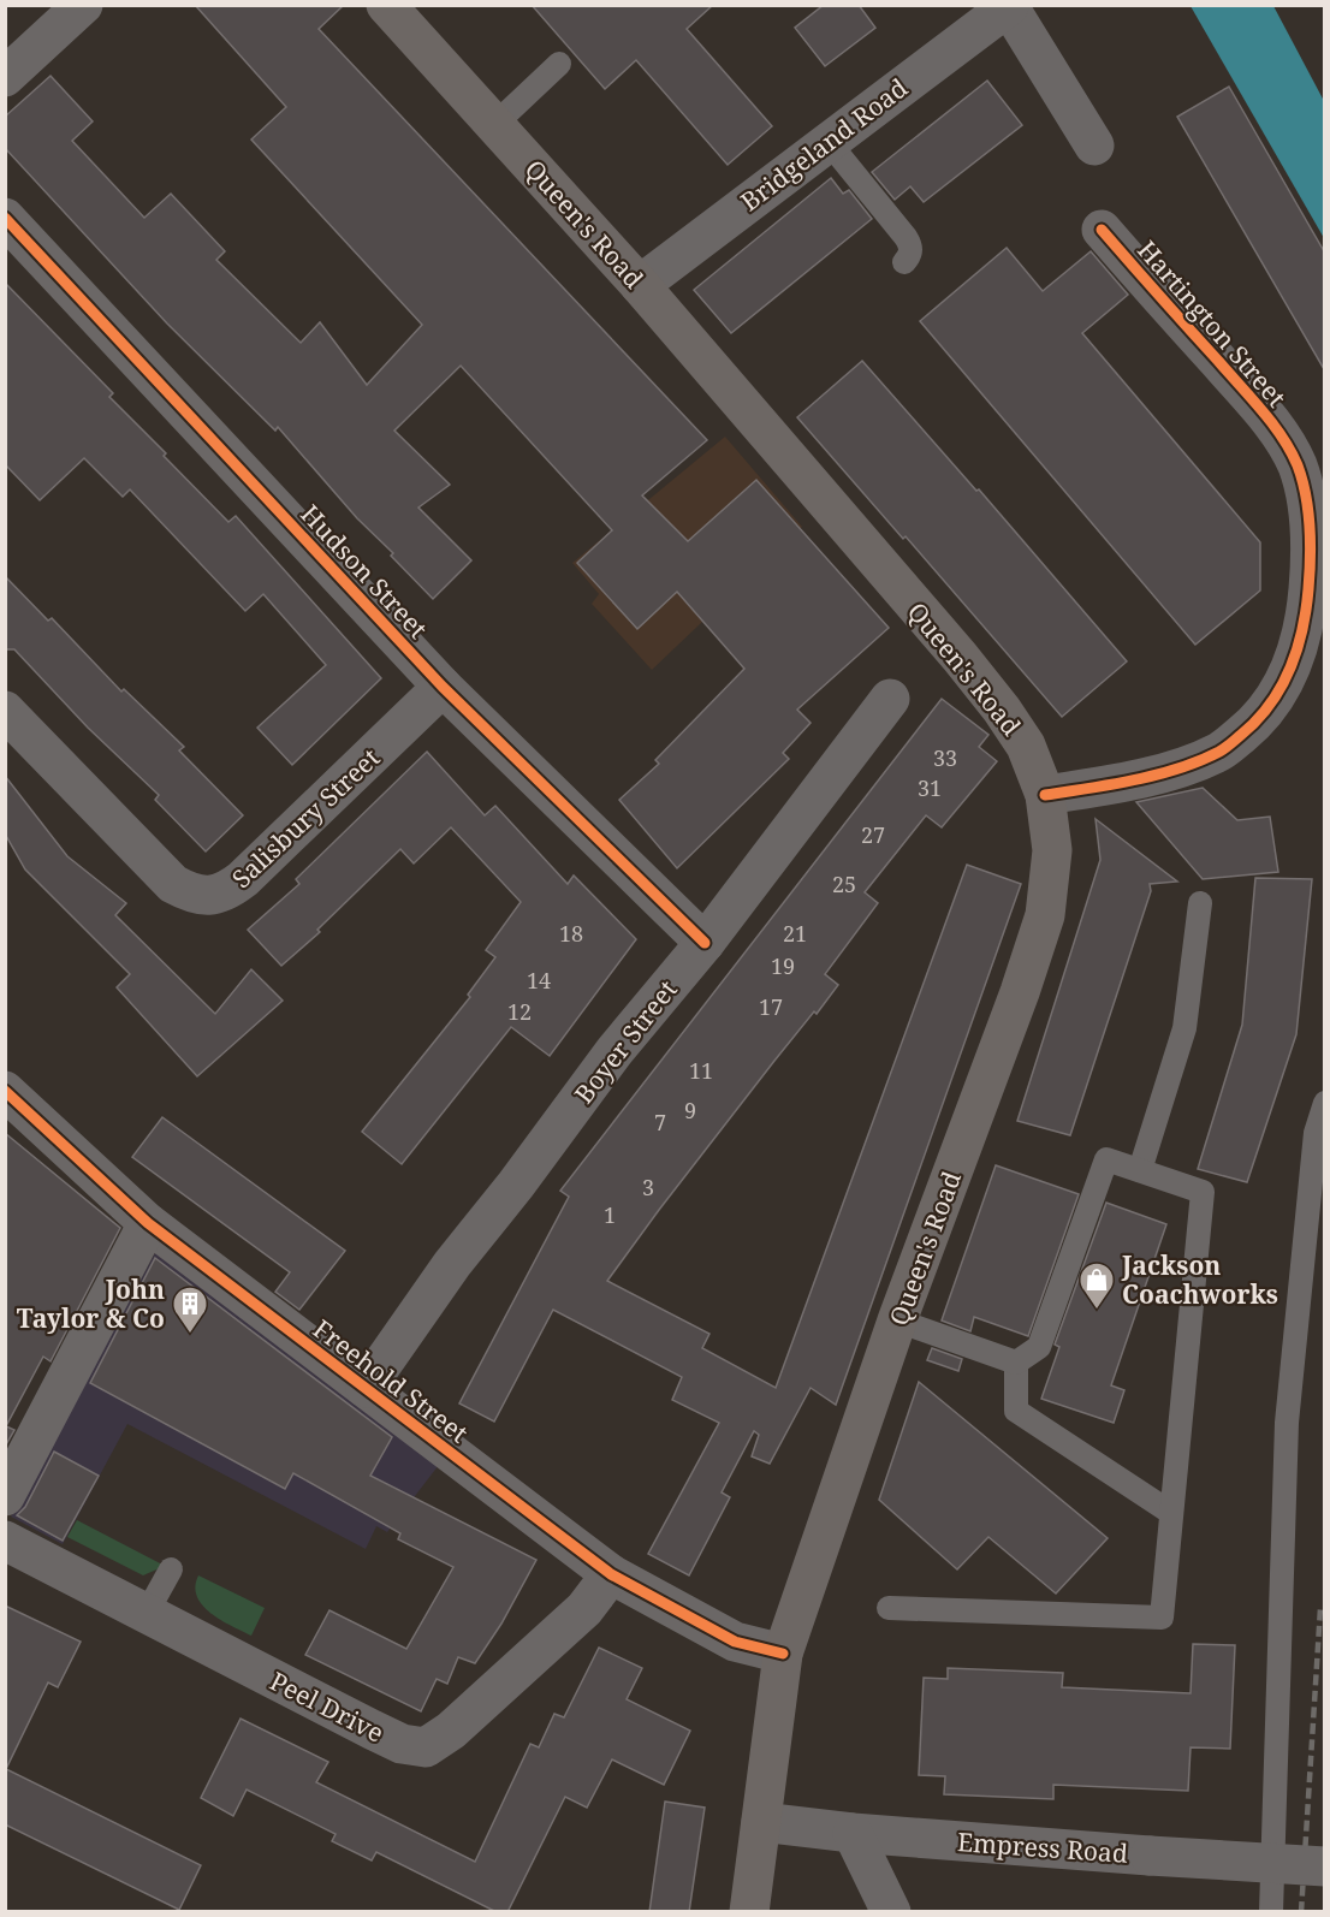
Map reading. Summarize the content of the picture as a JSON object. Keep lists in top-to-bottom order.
{
  "streets": {
    "main road": ["Queen's Road"],
    "street": [
      "Bridgeland Road",
      "Hartington Street",
      "Hudson Street",
      "Salisbury Street",
      "Boyer Street",
      "Freehold Street",
      "Peel Drive",
      "Empress Road"
    ]
  },
  "crossings": [
    ["Bridgeland Road", "Queen's Road"],
    ["Queen's Road", "Hartington Street"],
    ["Queen's Road", "Freehold Street"],
    ["Queen's Road", "Empress Road"],
    ["Hudson Street", "Salisbury Street"],
    ["Hudson Street", "Boyer Street"],
    ["Boyer Street", "Freehold Street"],
    ["Freehold Street", "Peel Drive"]
  ],
  "places": {
    "shop": ["Jackson Coachworks"],
    "building": ["John Taylor & Co"]
  },
  "house_numbers": [
    "33",
    "31",
    "27",
    "25",
    "18",
    "21",
    "19",
    "14",
    "17",
    "12",
    "11",
    "9",
    "7",
    "3",
    "1"
  ]
}
